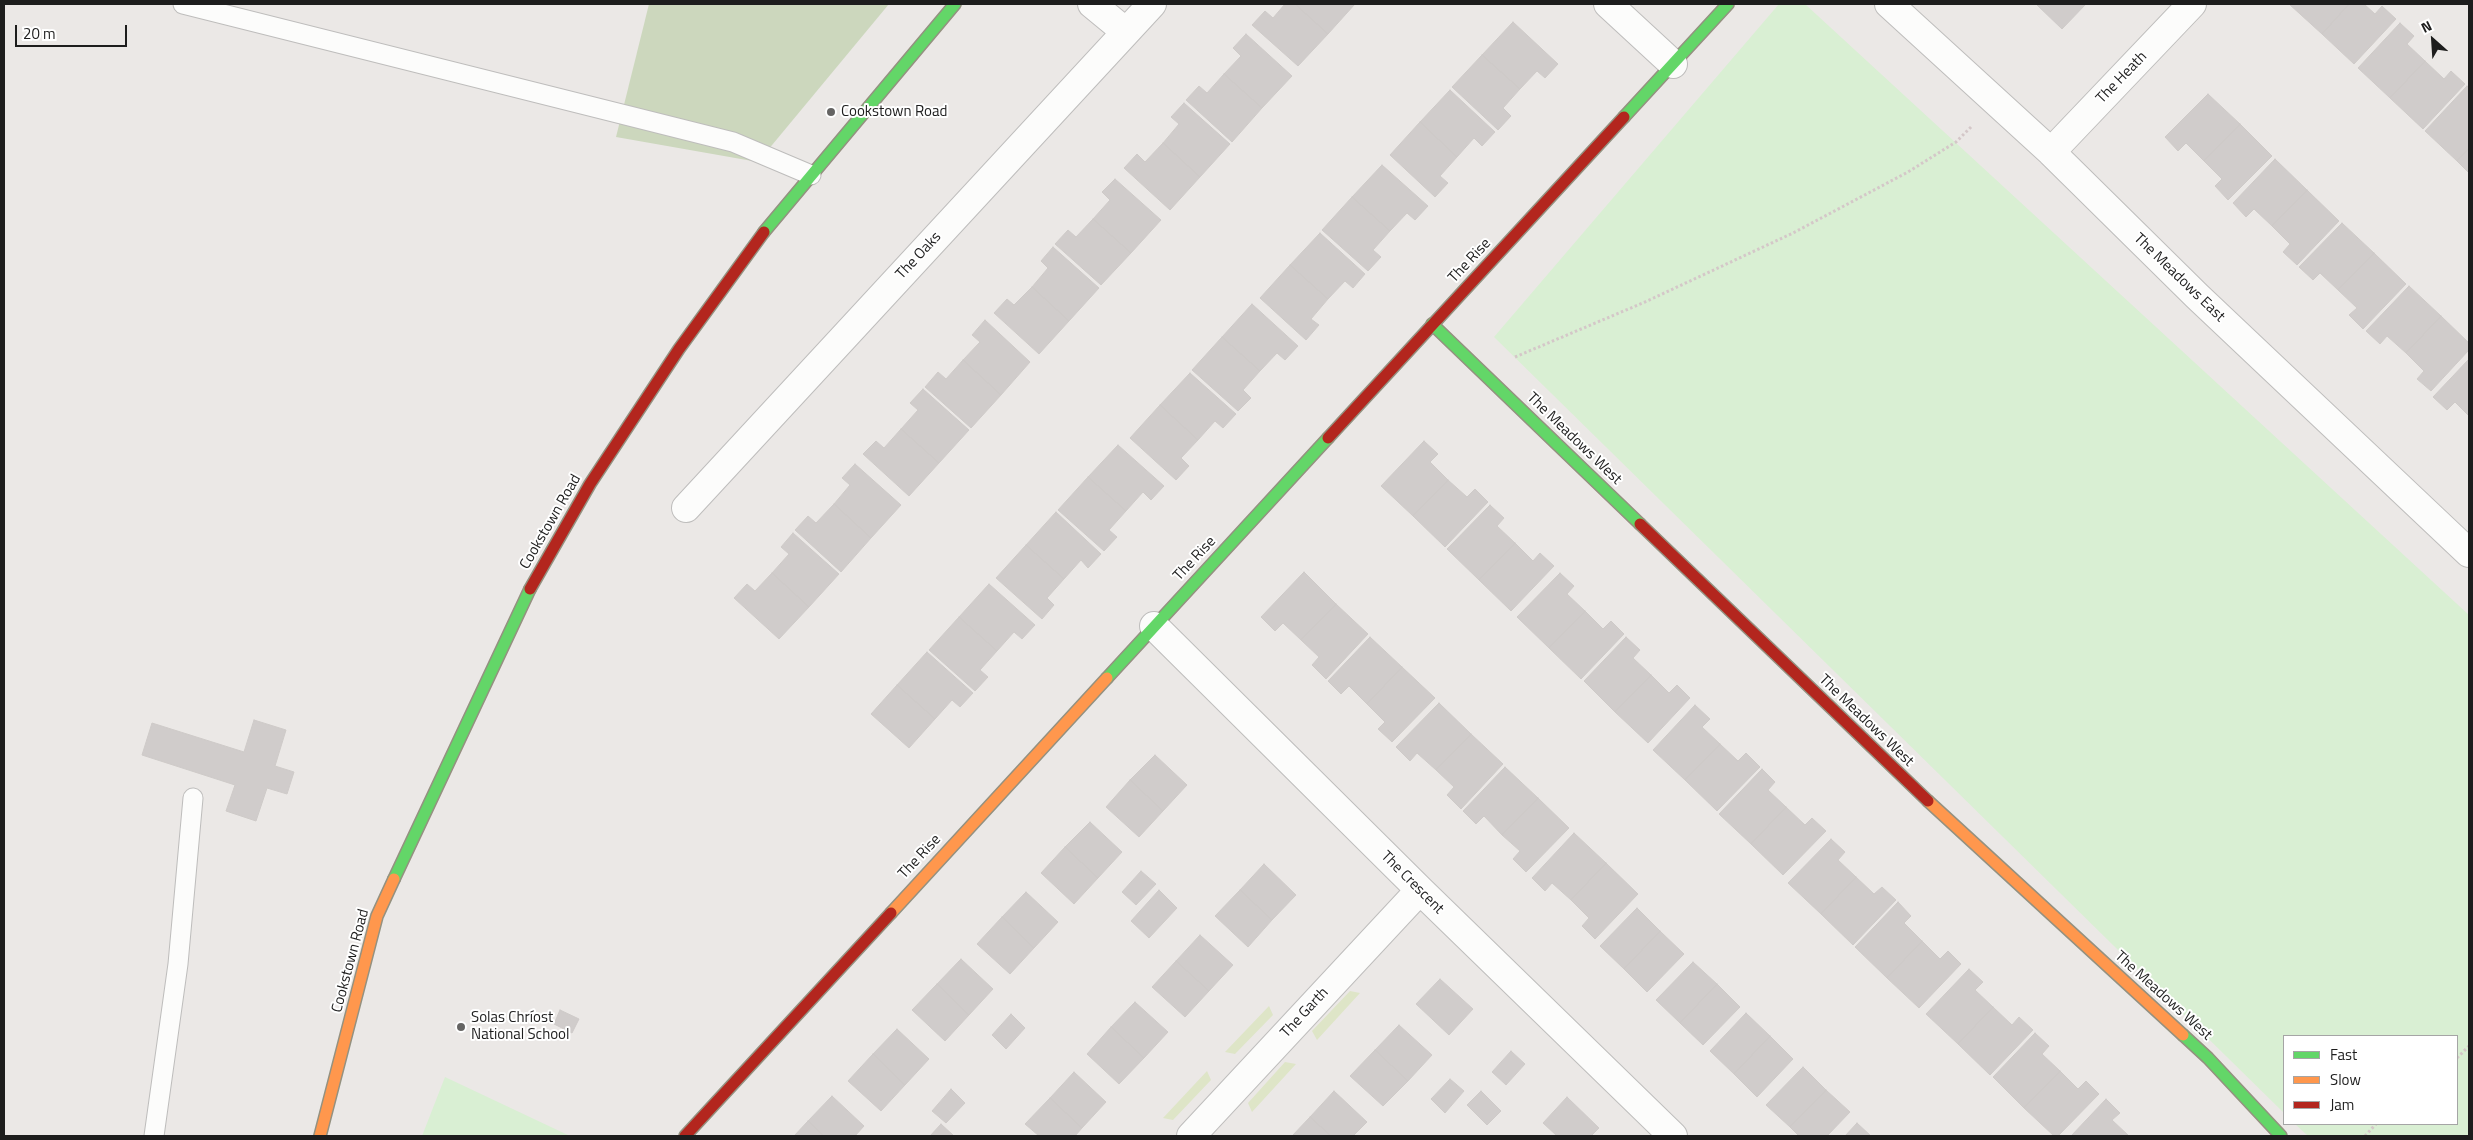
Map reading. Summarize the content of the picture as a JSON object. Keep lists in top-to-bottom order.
{
  "streets": {
    "street": [
      "The Heath",
      "The Oaks",
      "The Rise",
      "The Meadows East",
      "The Meadows West",
      "Cookstown Road",
      "The Crescent",
      "The Garth"
    ]
  },
  "crossings": [
    ["The Heath", "The Meadows East"],
    ["The Rise", "The Meadows West"],
    ["The Rise", "The Crescent"],
    ["The Crescent", "The Garth"]
  ],
  "places": ["Cookstown Road", "Solas Chríost National School"],
  "legend": ["Fast", "Slow", "Jam"],
  "scale_bar": "20 m",
  "north": "top left"
}
